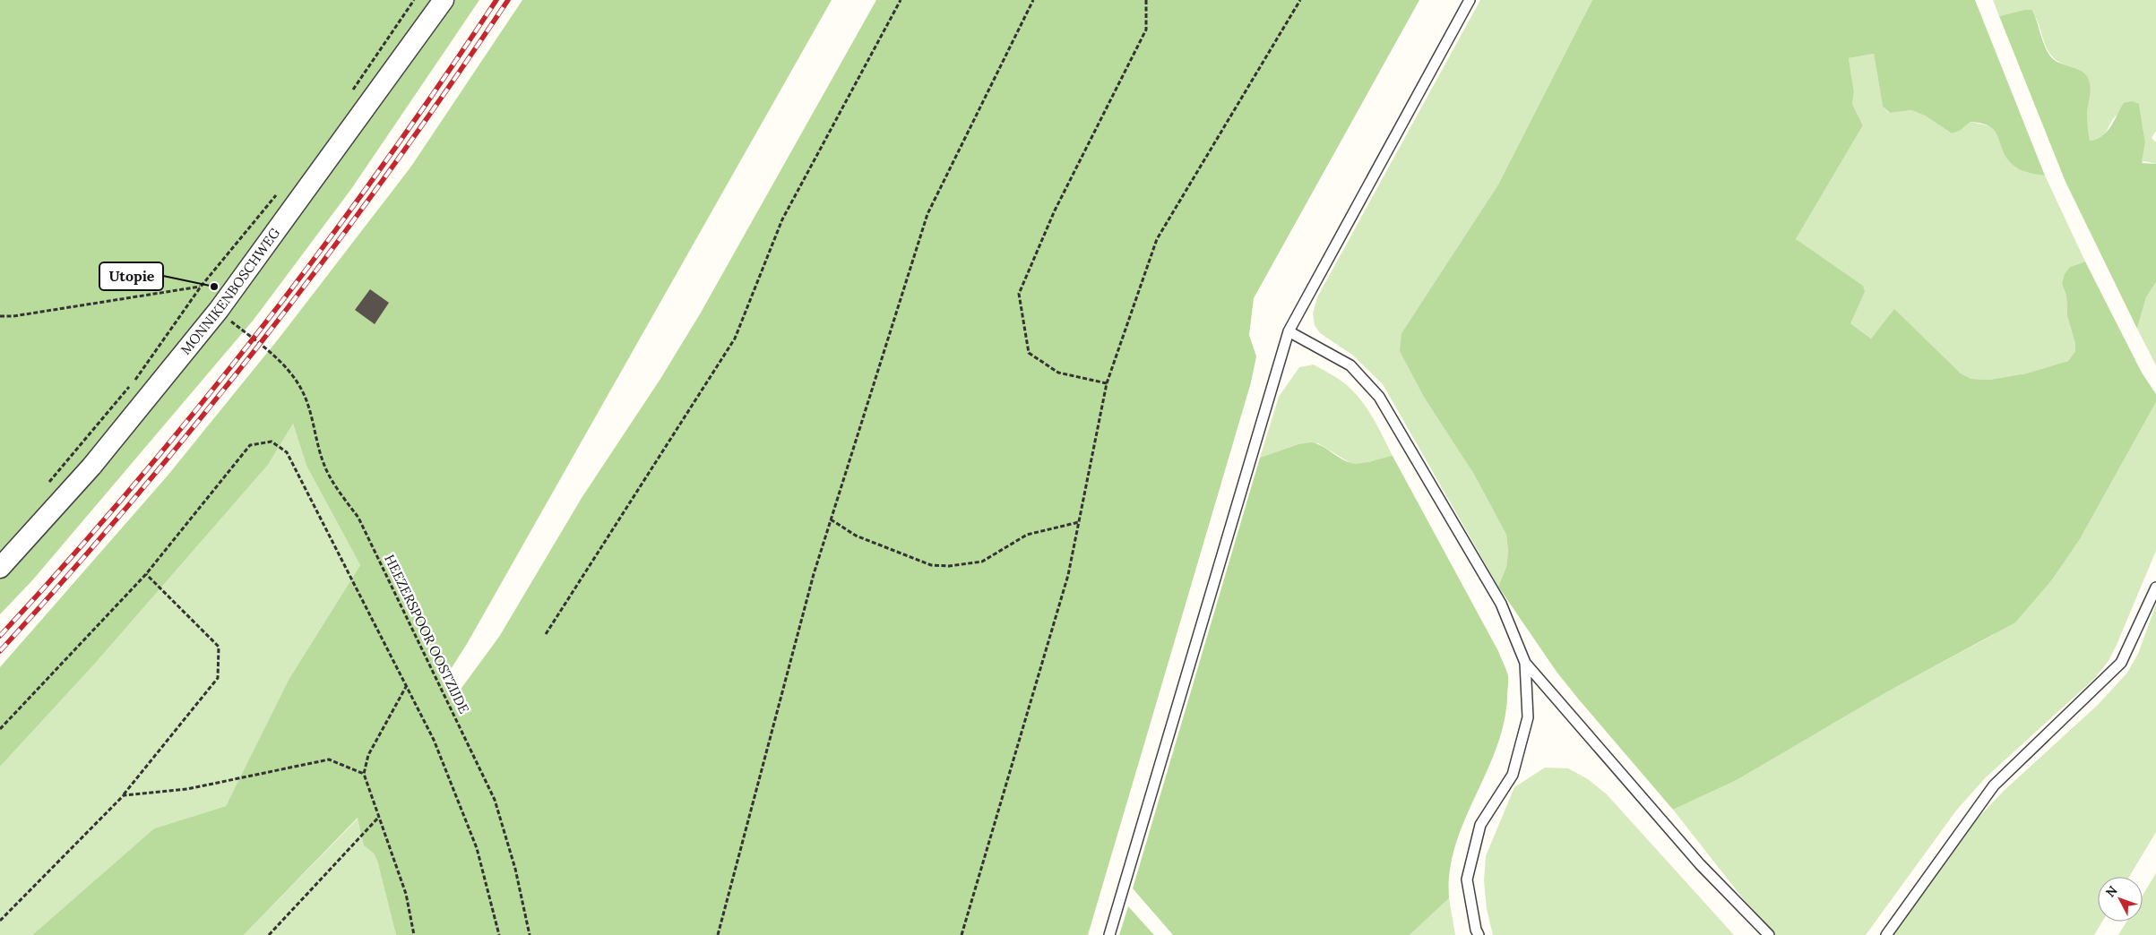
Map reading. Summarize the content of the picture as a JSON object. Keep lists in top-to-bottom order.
{
  "streets": {
    "street": ["MONNIKENBOSCHWEG"],
    "path": ["HEEZERSPOOR OOSTZIJDE"]
  },
  "crossings": [
    ["MONNIKENBOSCHWEG", "HEEZERSPOOR OOSTZIJDE"]
  ],
  "places": ["Utopie"],
  "north": "top left"
}
